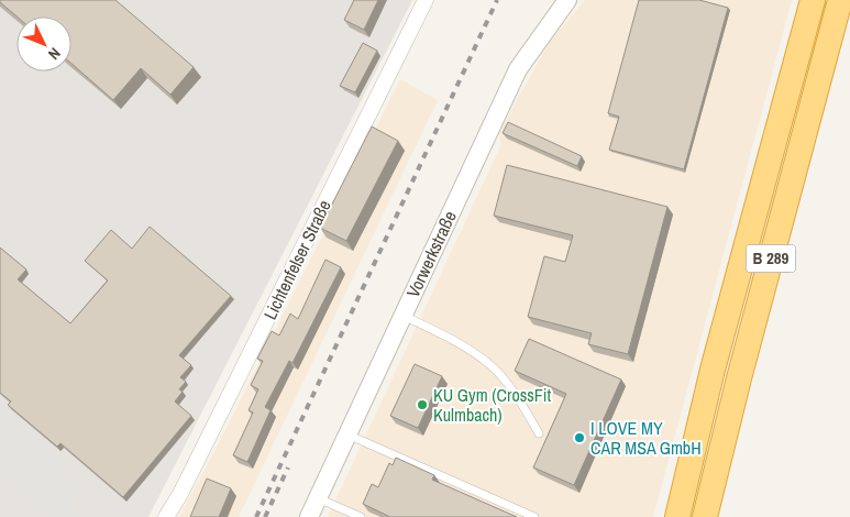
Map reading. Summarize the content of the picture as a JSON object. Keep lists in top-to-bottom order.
{
  "streets": {
    "highway": ["B 289"],
    "street": ["Vorwerkstraße", "Lichtenfelser Straße"]
  },
  "places": ["KU Gym (CrossFit Kulmbach)", "I LOVE MY CAR MSA GmbH"],
  "north": "bottom right"
}
